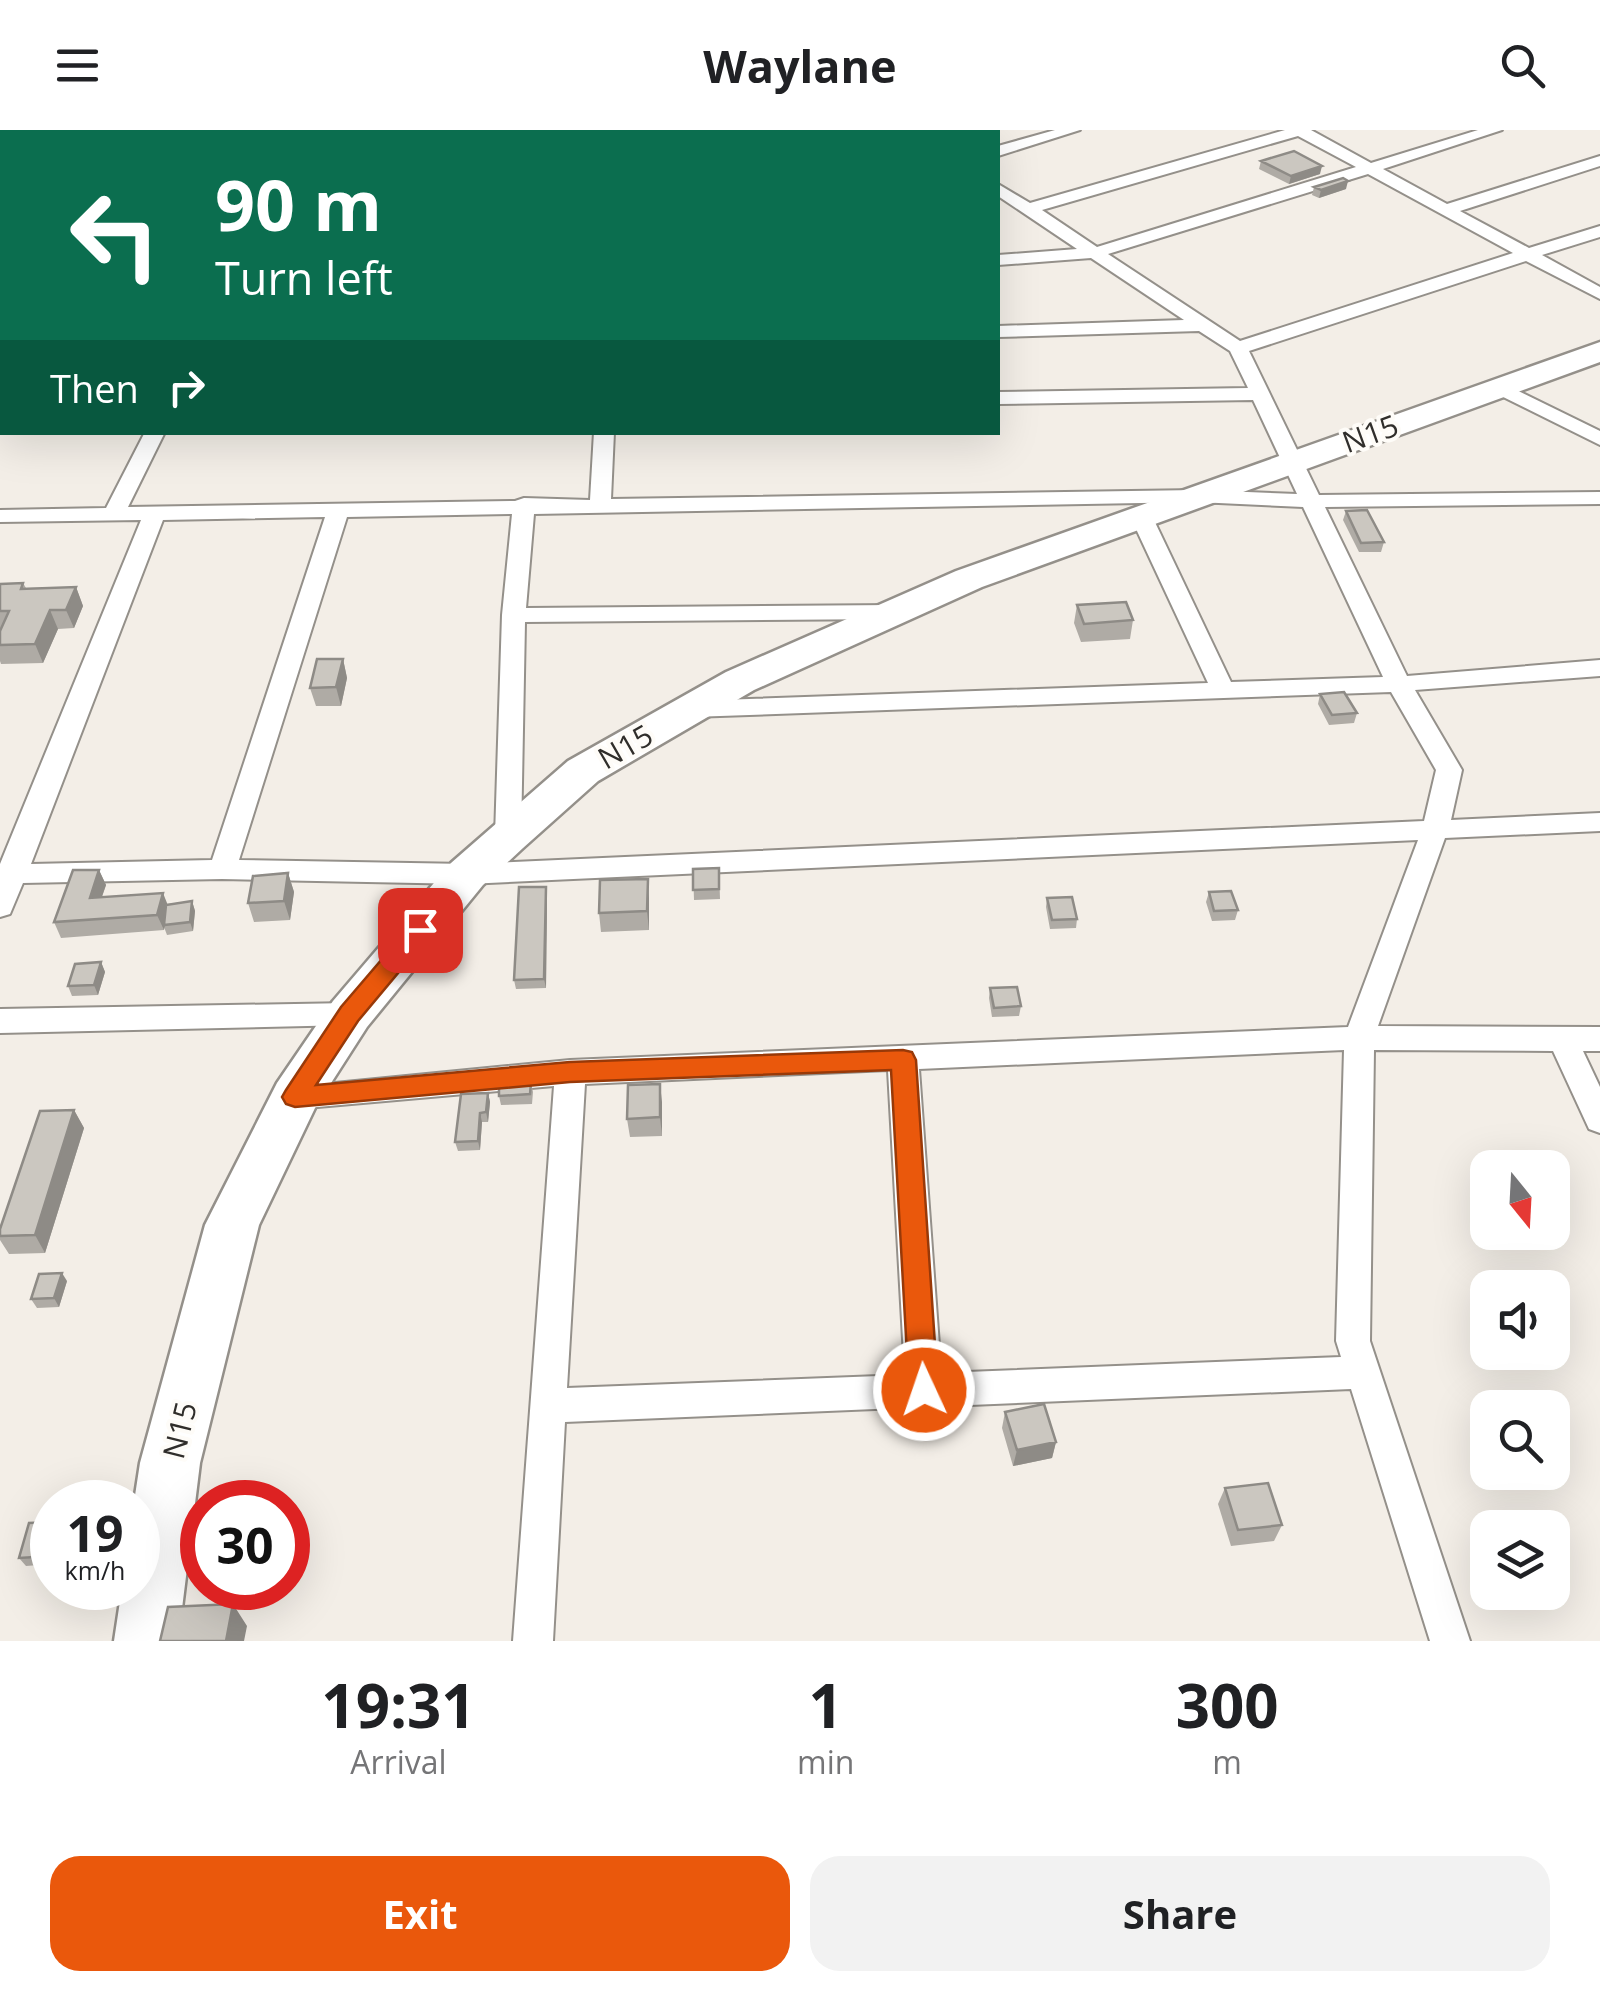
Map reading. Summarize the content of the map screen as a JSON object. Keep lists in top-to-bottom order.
{
  "streets": {
    "main road": ["N15"]
  },
  "north": "bottom",
  "page": {
    "header": "Waylane",
    "turn": ["90 m", "Turn left"],
    "then": "Then",
    "speed": "19 km/h",
    "limit": "30",
    "eta": [
      "19:31",
      "Arrival",
      "1",
      "min",
      "300",
      "m"
    ],
    "buttons": ["Exit", "Share"]
  }
}
